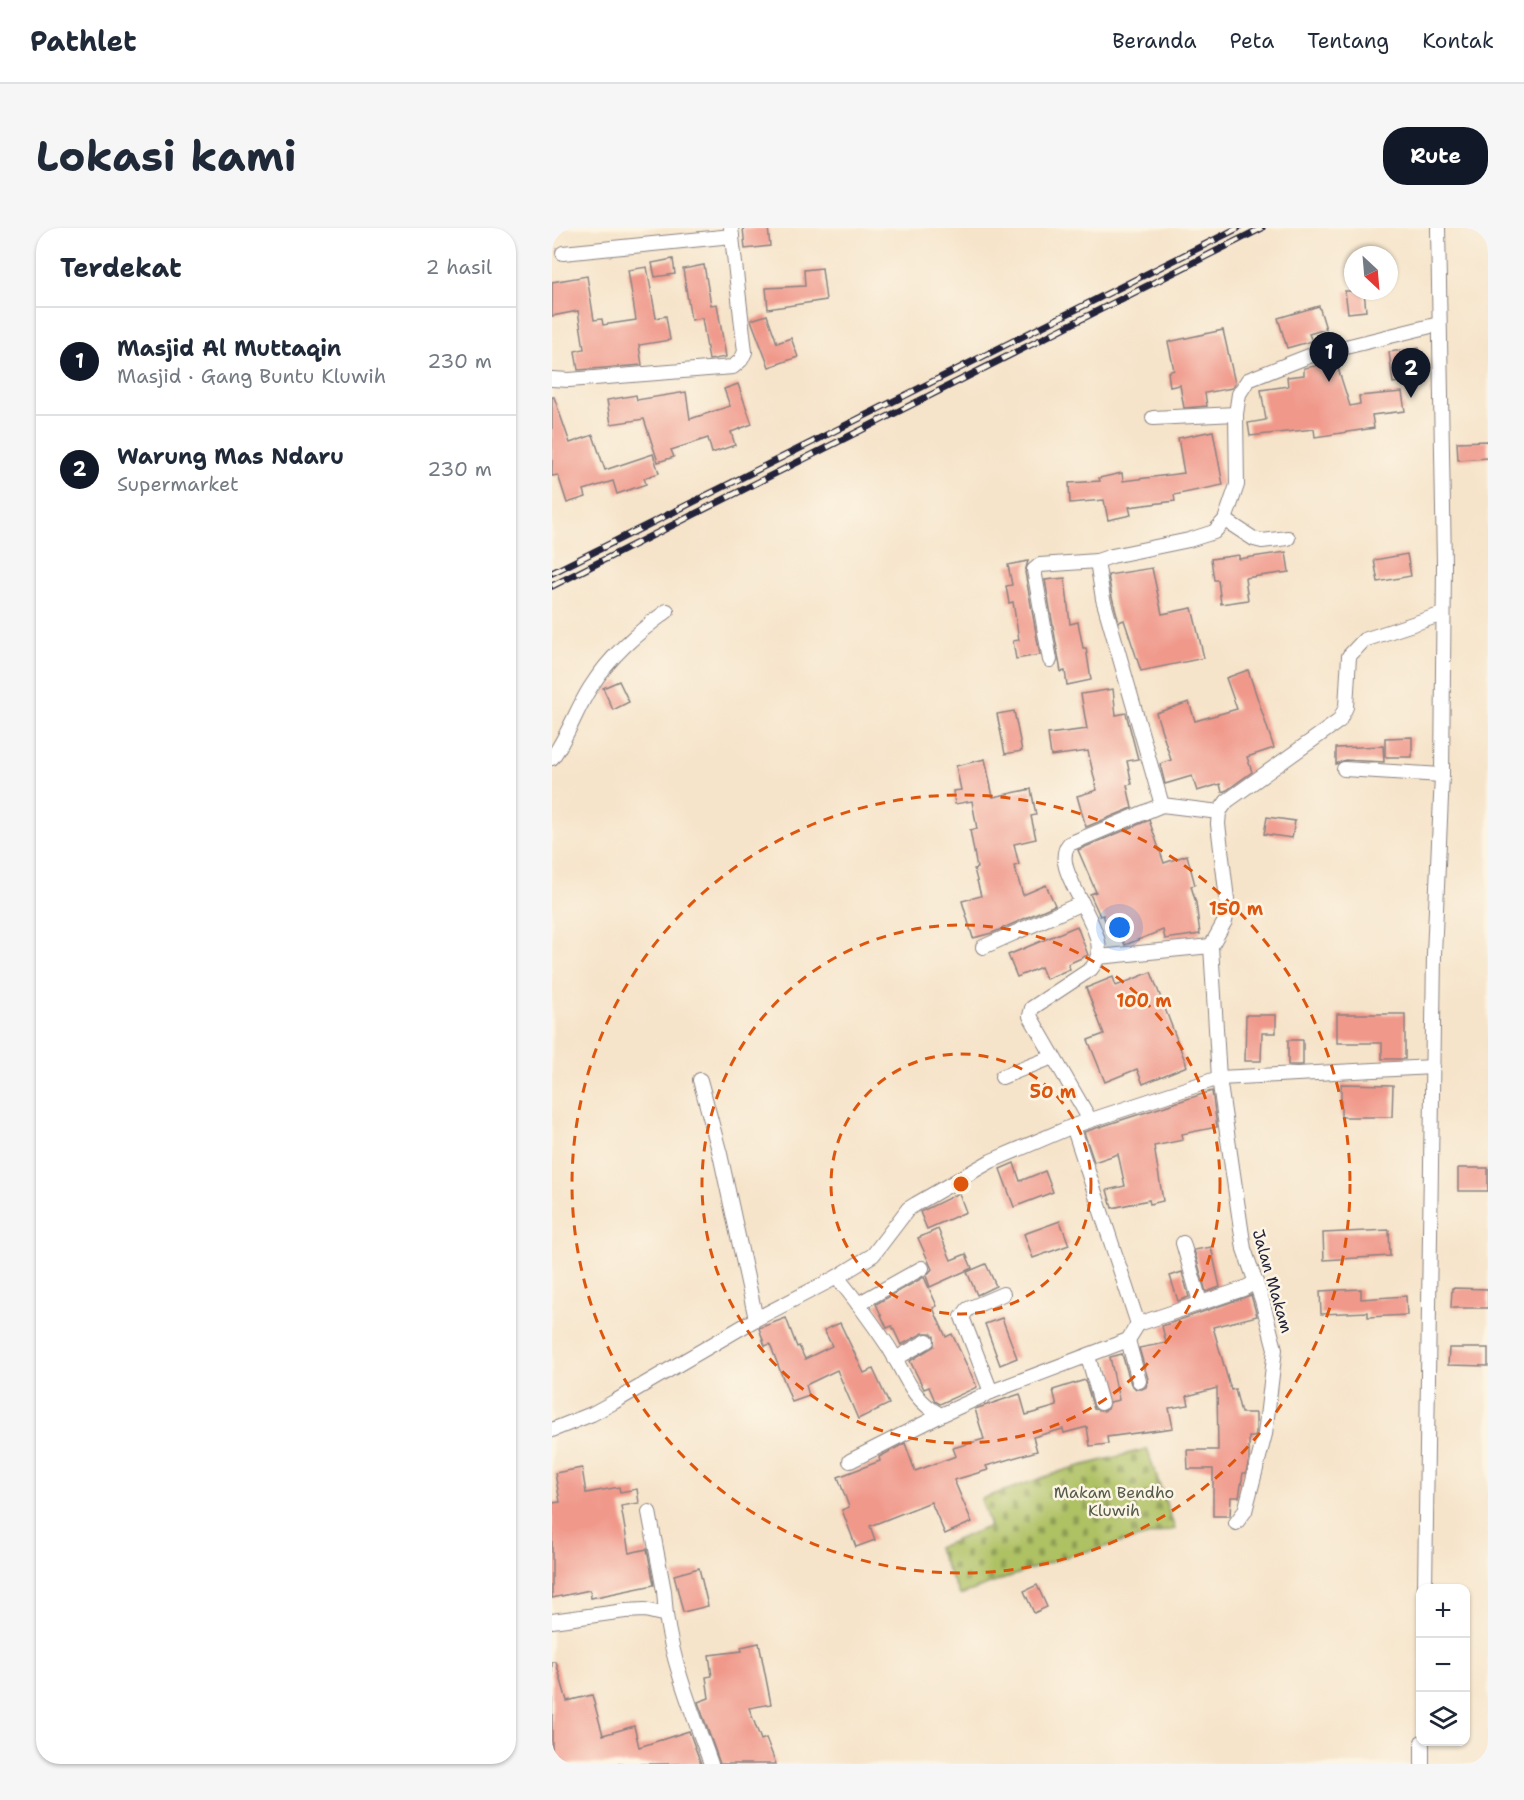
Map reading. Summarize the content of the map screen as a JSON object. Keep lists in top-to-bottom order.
{
  "streets": {
    "street": ["Jalan Makam"]
  },
  "parks": ["Makam Bendho Kluwih"],
  "north": "bottom right",
  "page": {
    "header": "Pathlet",
    "nav": [
      "Beranda",
      "Peta",
      "Tentang",
      "Kontak"
    ],
    "buttons": "Rute",
    "title": "Lokasi kami",
    "heading": ["Terdekat", "2 hasil"],
    "list": [
      {
        "mark": "1",
        "name": "Masjid Al Muttaqin",
        "note": "Masjid · Gang Buntu Kluwih",
        "value": "230 m"
      },
      {
        "mark": "2",
        "name": "Warung Mas Ndaru",
        "note": "Supermarket",
        "value": "230 m"
      }
    ],
    "pins": ["1", "2"],
    "map_buttons": ["+", "−"]
  },
  "rings": ["150 m", "100 m", "50 m"]
}
